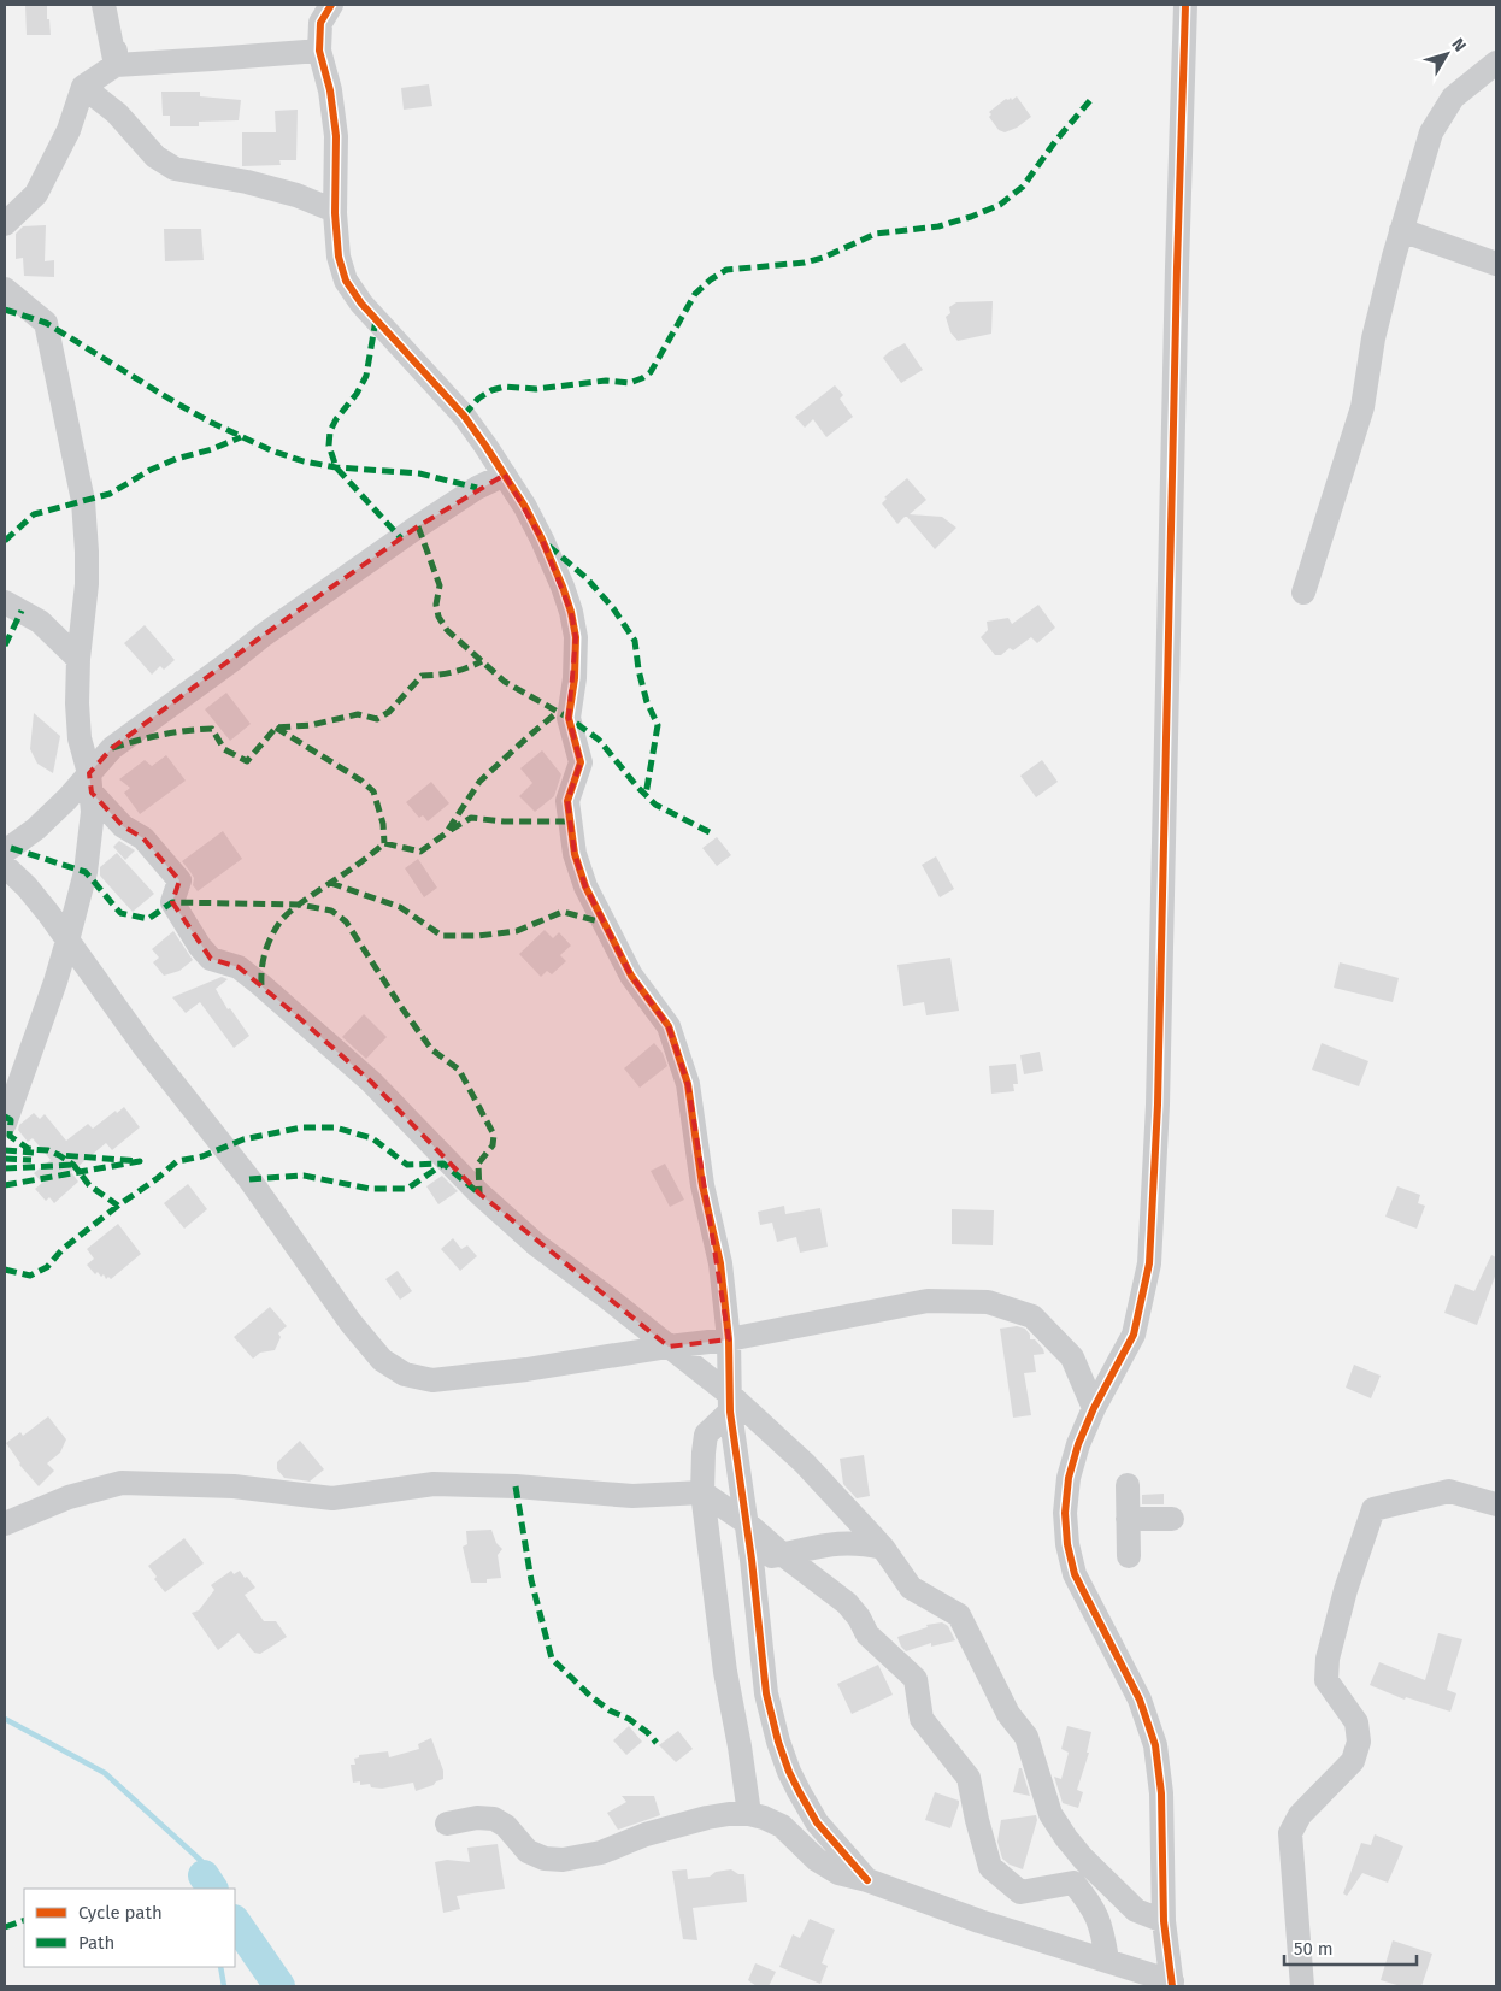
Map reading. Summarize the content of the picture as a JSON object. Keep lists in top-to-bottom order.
{
  "legend": ["Cycle path", "Path"],
  "scale_bar": "50 m",
  "north": "top right"
}
